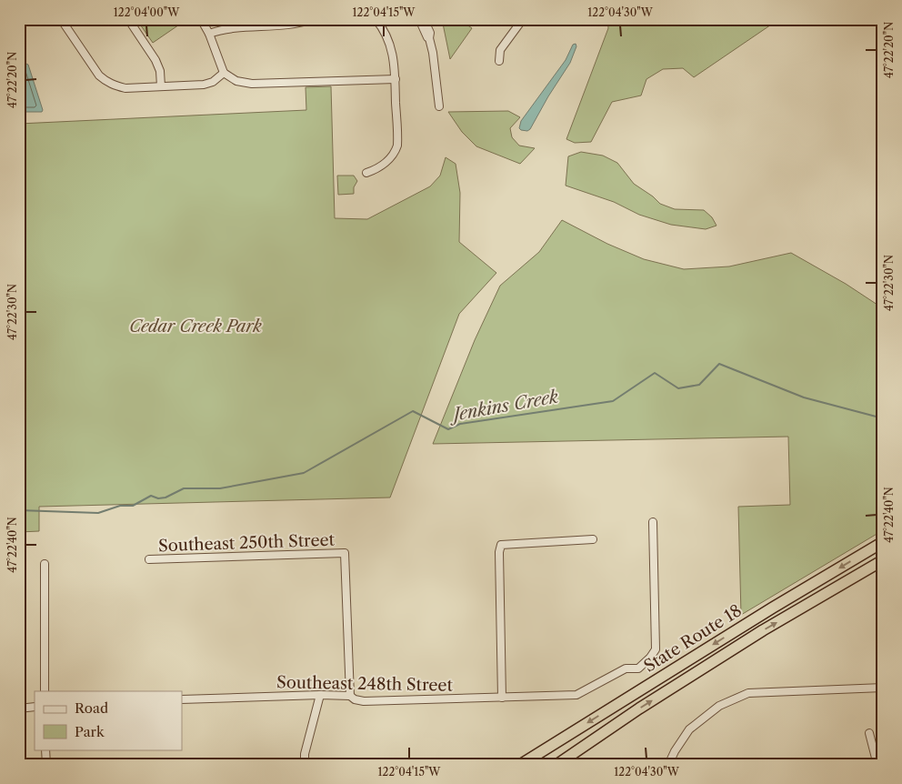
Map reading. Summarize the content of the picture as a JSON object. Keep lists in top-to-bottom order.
{
  "streets": {
    "highway": ["State Route 18"],
    "street": ["Southeast 250th Street", "Southeast 248th Street"]
  },
  "crossings": [
    ["Southeast 250th Street", "Southeast 248th Street"]
  ],
  "water": ["Jenkins Creek"],
  "parks": ["Cedar Creek Park"],
  "legend": ["Road", "Park"],
  "coordinates": [
    "122°04'00\"W",
    "122°04'15\"W",
    "122°04'30\"W",
    "47°22'20\"N",
    "47°22'30\"N",
    "47°22'40\"N"
  ]
}
